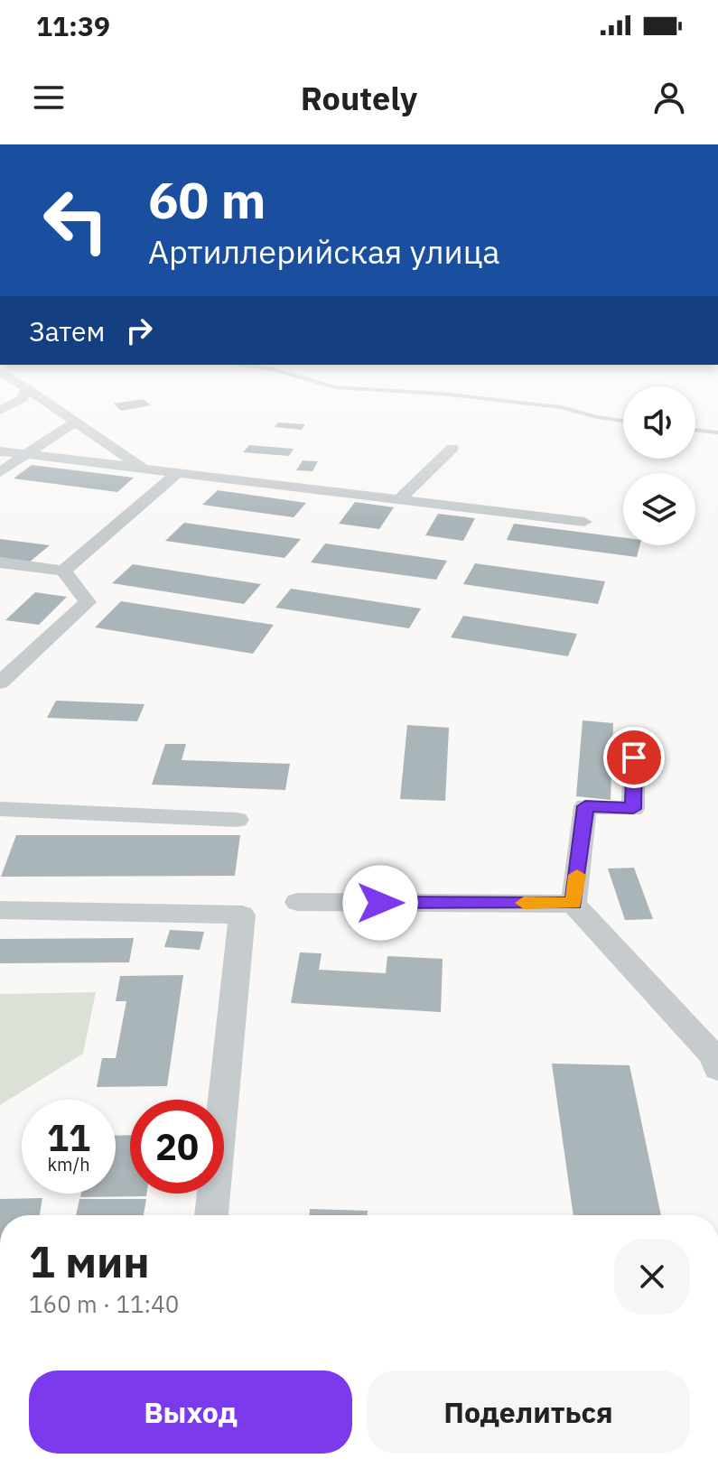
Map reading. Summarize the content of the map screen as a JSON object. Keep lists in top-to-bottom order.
{
  "page": {
    "status": "11:39",
    "header": "Routely",
    "turn": ["60 m", "Артиллерийская улица"],
    "then": "Затем",
    "speed": "11 km/h",
    "limit": "20",
    "heading": ["1 мин", "160 m · 11:40"],
    "buttons": ["Выход", "Поделиться"]
  }
}
